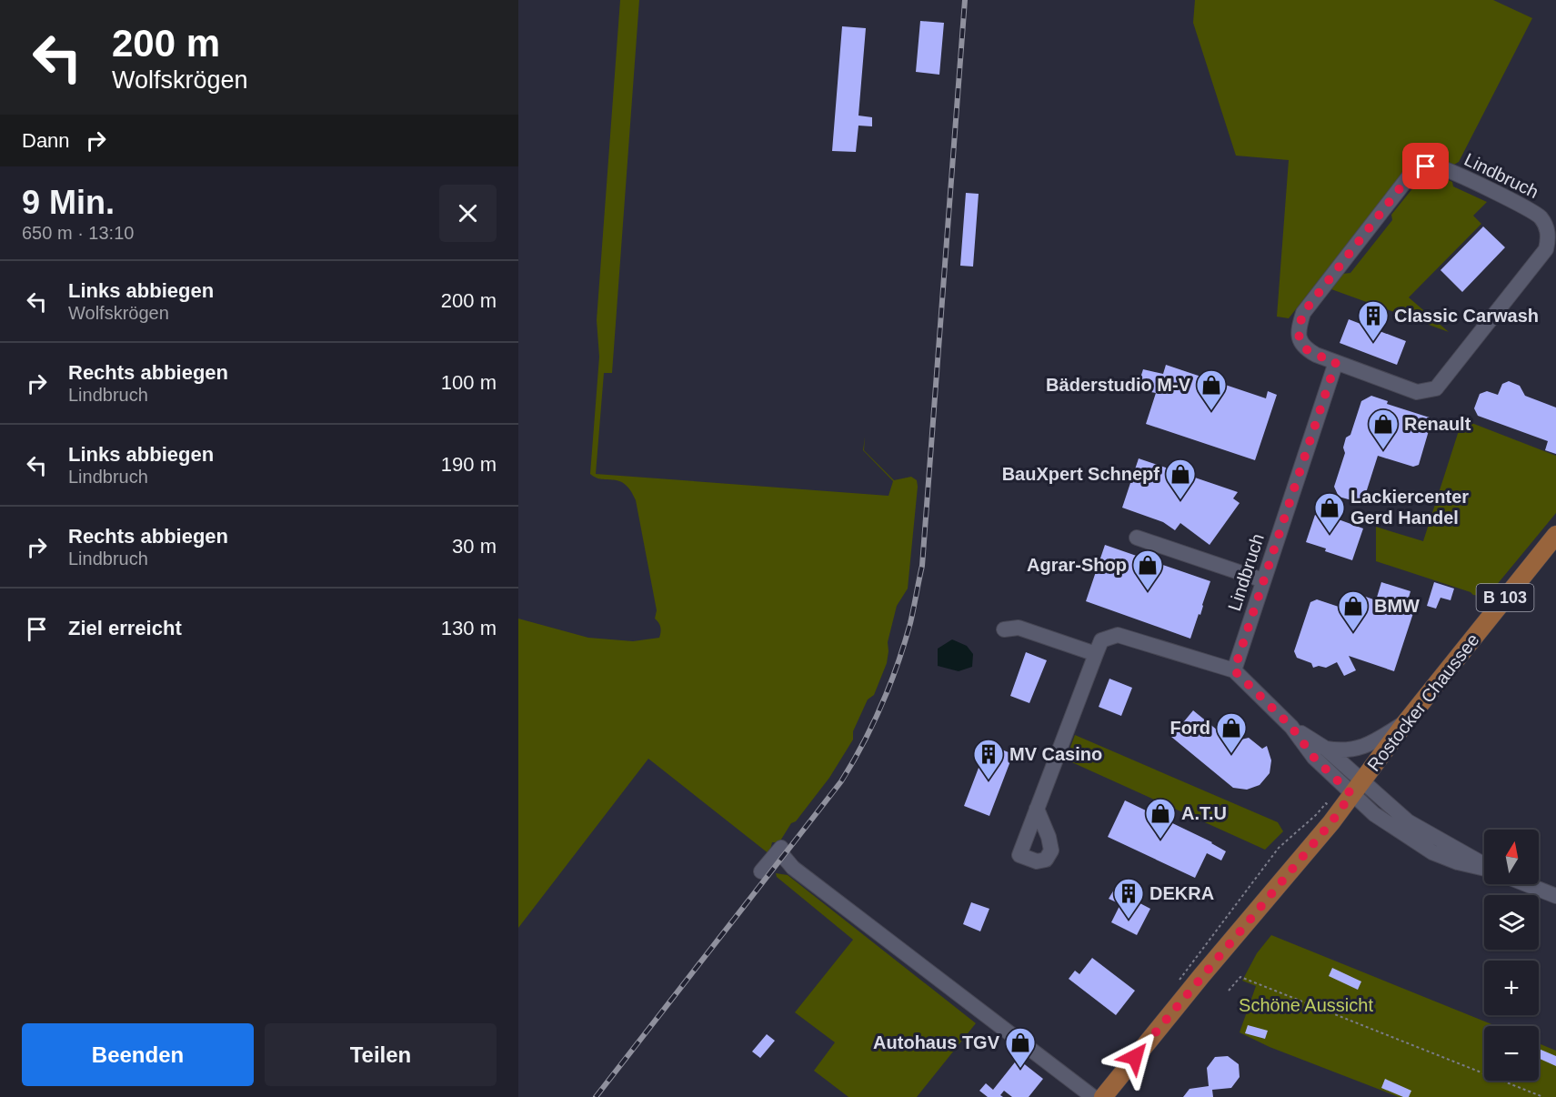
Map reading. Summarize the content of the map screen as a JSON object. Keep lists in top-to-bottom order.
{
  "streets": {
    "main road": ["B 103", "Rostocker Chaussee"],
    "street": ["Lindbruch"]
  },
  "parks": ["Schöne Aussicht"],
  "places": {
    "building": ["Classic Carwash", "MV Casino", "DEKRA"],
    "shop": [
      "Bäderstudio M-V",
      "Renault",
      "BauXpert Schnepf",
      "Lackiercenter Gerd Handel",
      "Agrar-Shop",
      "BMW",
      "Ford",
      "A.T.U",
      "Autohaus TGV"
    ]
  },
  "north": "top",
  "page": {
    "turn": ["200 m", "Wolfskrögen"],
    "then": "Dann",
    "heading": ["9 Min.", "650 m · 13:10"],
    "list": [
      {
        "name": "Links abbiegen",
        "note": "Wolfskrögen",
        "value": "200 m"
      },
      {
        "name": "Rechts abbiegen",
        "note": "Lindbruch",
        "value": "100 m"
      },
      {
        "name": "Links abbiegen",
        "note": "Lindbruch",
        "value": "190 m"
      },
      {
        "name": "Rechts abbiegen",
        "note": "Lindbruch",
        "value": "30 m"
      },
      {
        "name": "Ziel erreicht",
        "value": "130 m"
      }
    ],
    "map_buttons": ["+", "−"],
    "buttons": ["Beenden", "Teilen"]
  }
}
